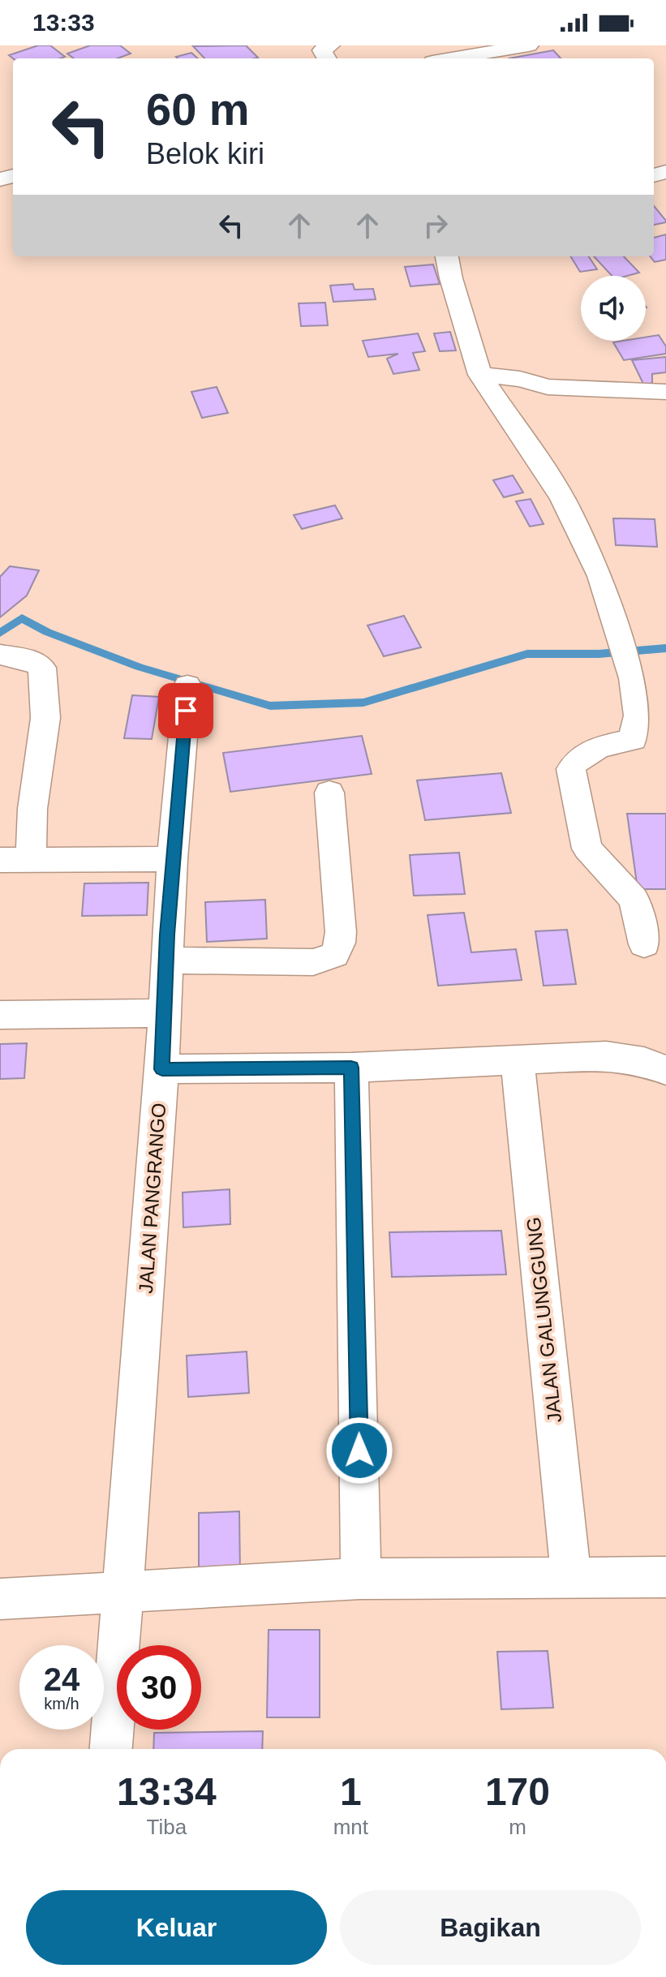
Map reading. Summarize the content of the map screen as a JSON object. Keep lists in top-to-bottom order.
{
  "streets": {
    "street": ["JALAN PANGRANGO", "JALAN GALUNGGUNG"]
  },
  "page": {
    "status": "13:33",
    "turn": ["60 m", "Belok kiri"],
    "speed": "24 km/h",
    "limit": "30",
    "eta": [
      "13:34",
      "Tiba",
      "1",
      "mnt",
      "170",
      "m"
    ],
    "buttons": ["Keluar", "Bagikan"]
  }
}
